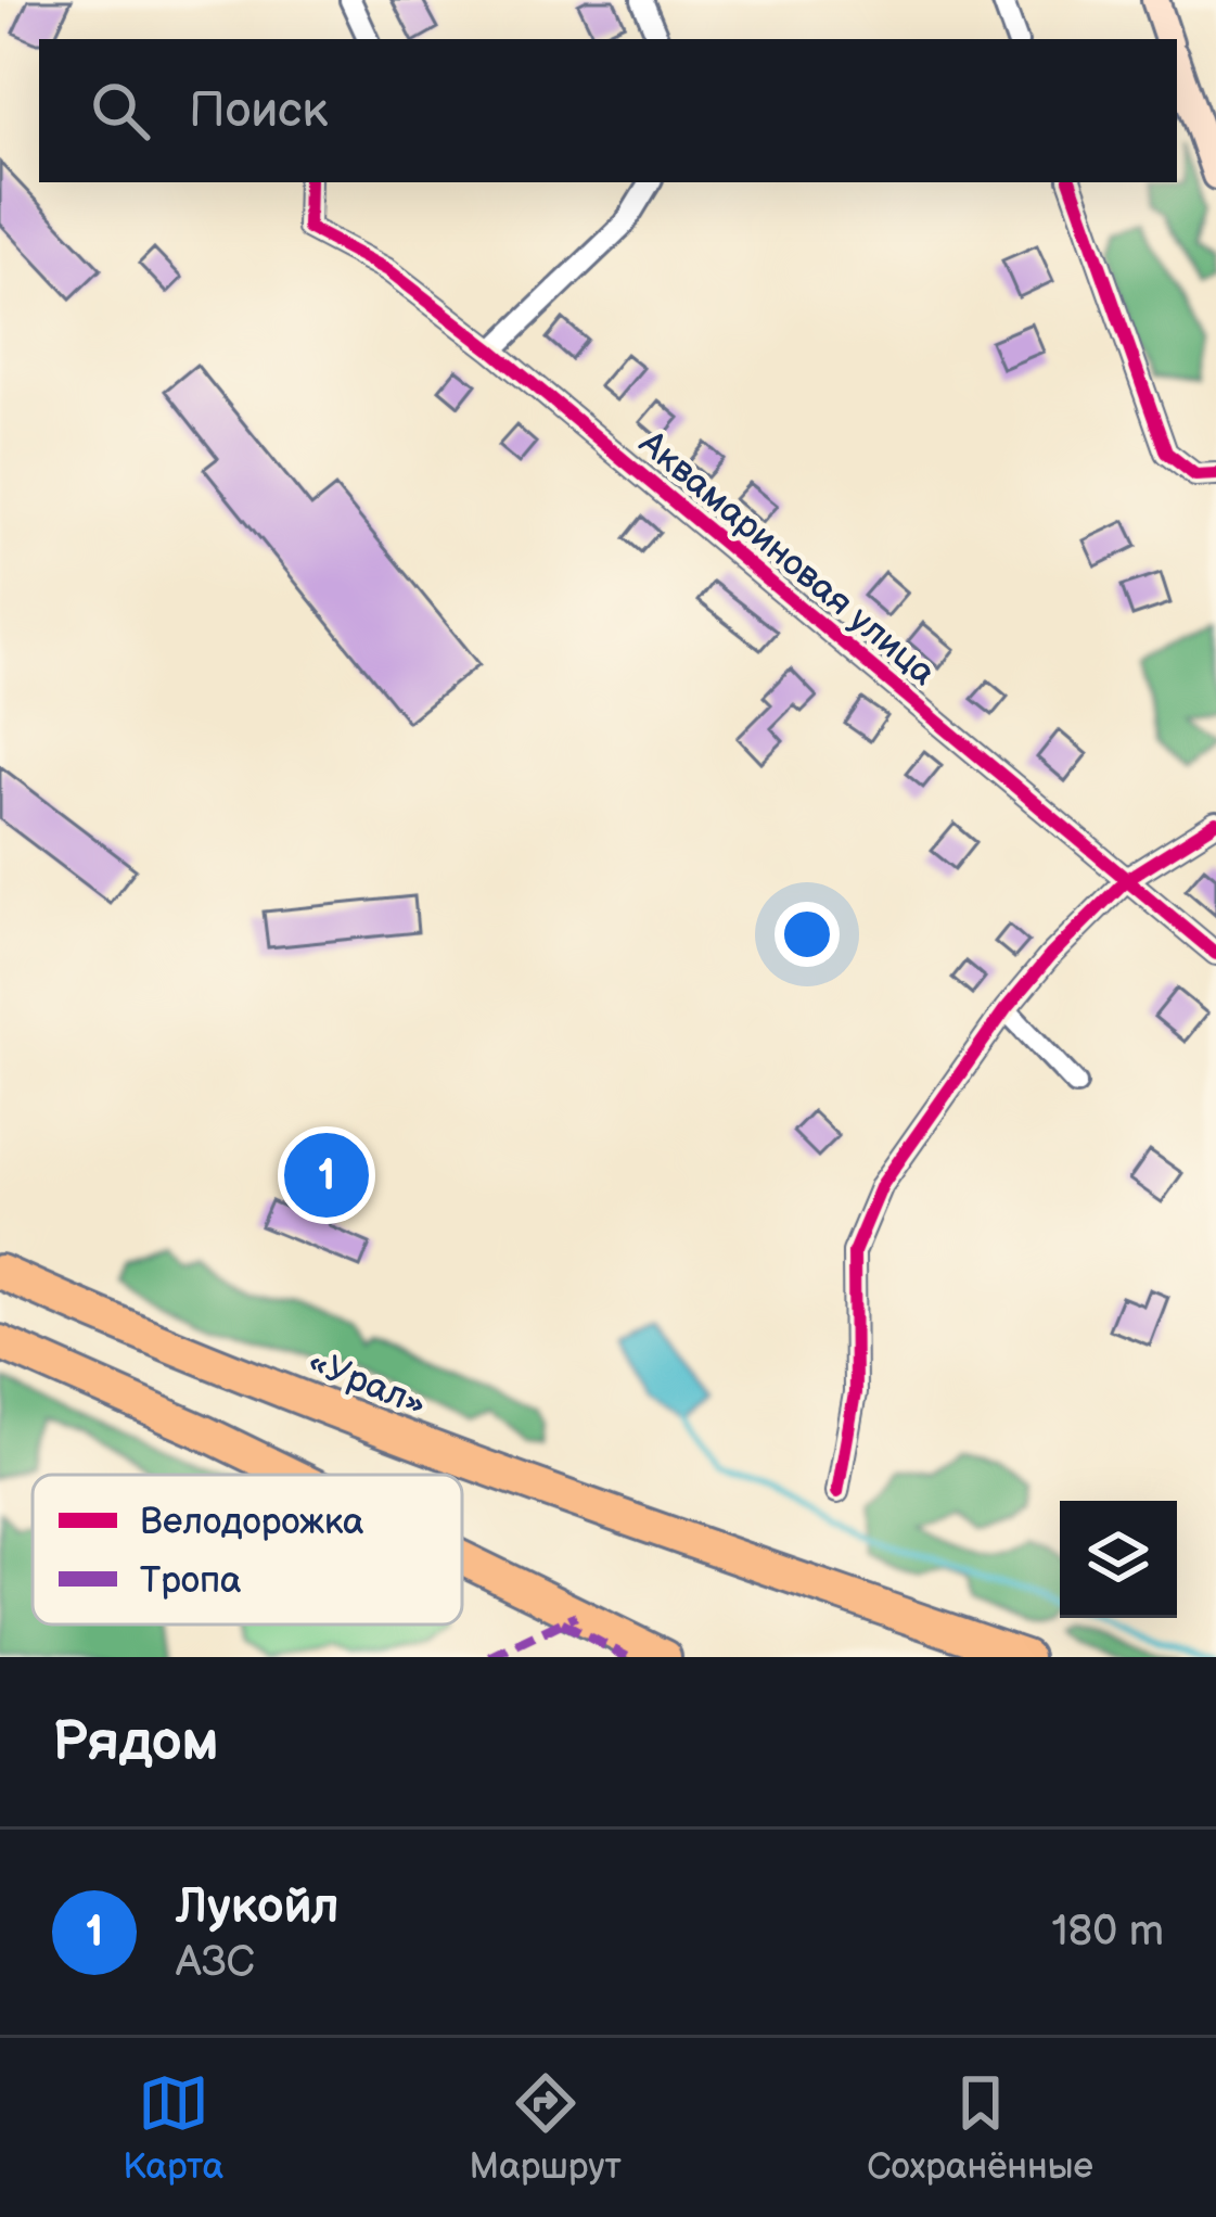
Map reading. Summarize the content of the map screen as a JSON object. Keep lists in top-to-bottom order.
{
  "streets": {
    "highway": ["«Урал»"],
    "street": ["Аквамариновая улица"]
  },
  "legend": ["Велодорожка", "Тропа"],
  "page": {
    "search": "Поиск",
    "pins": "1",
    "heading": "Рядом",
    "list": [
      {
        "mark": "1",
        "name": "Лукойл",
        "note": "АЗС",
        "value": "180 m"
      }
    ],
    "nav": ["Карта", "Маршрут", "Сохранённые"]
  }
}
